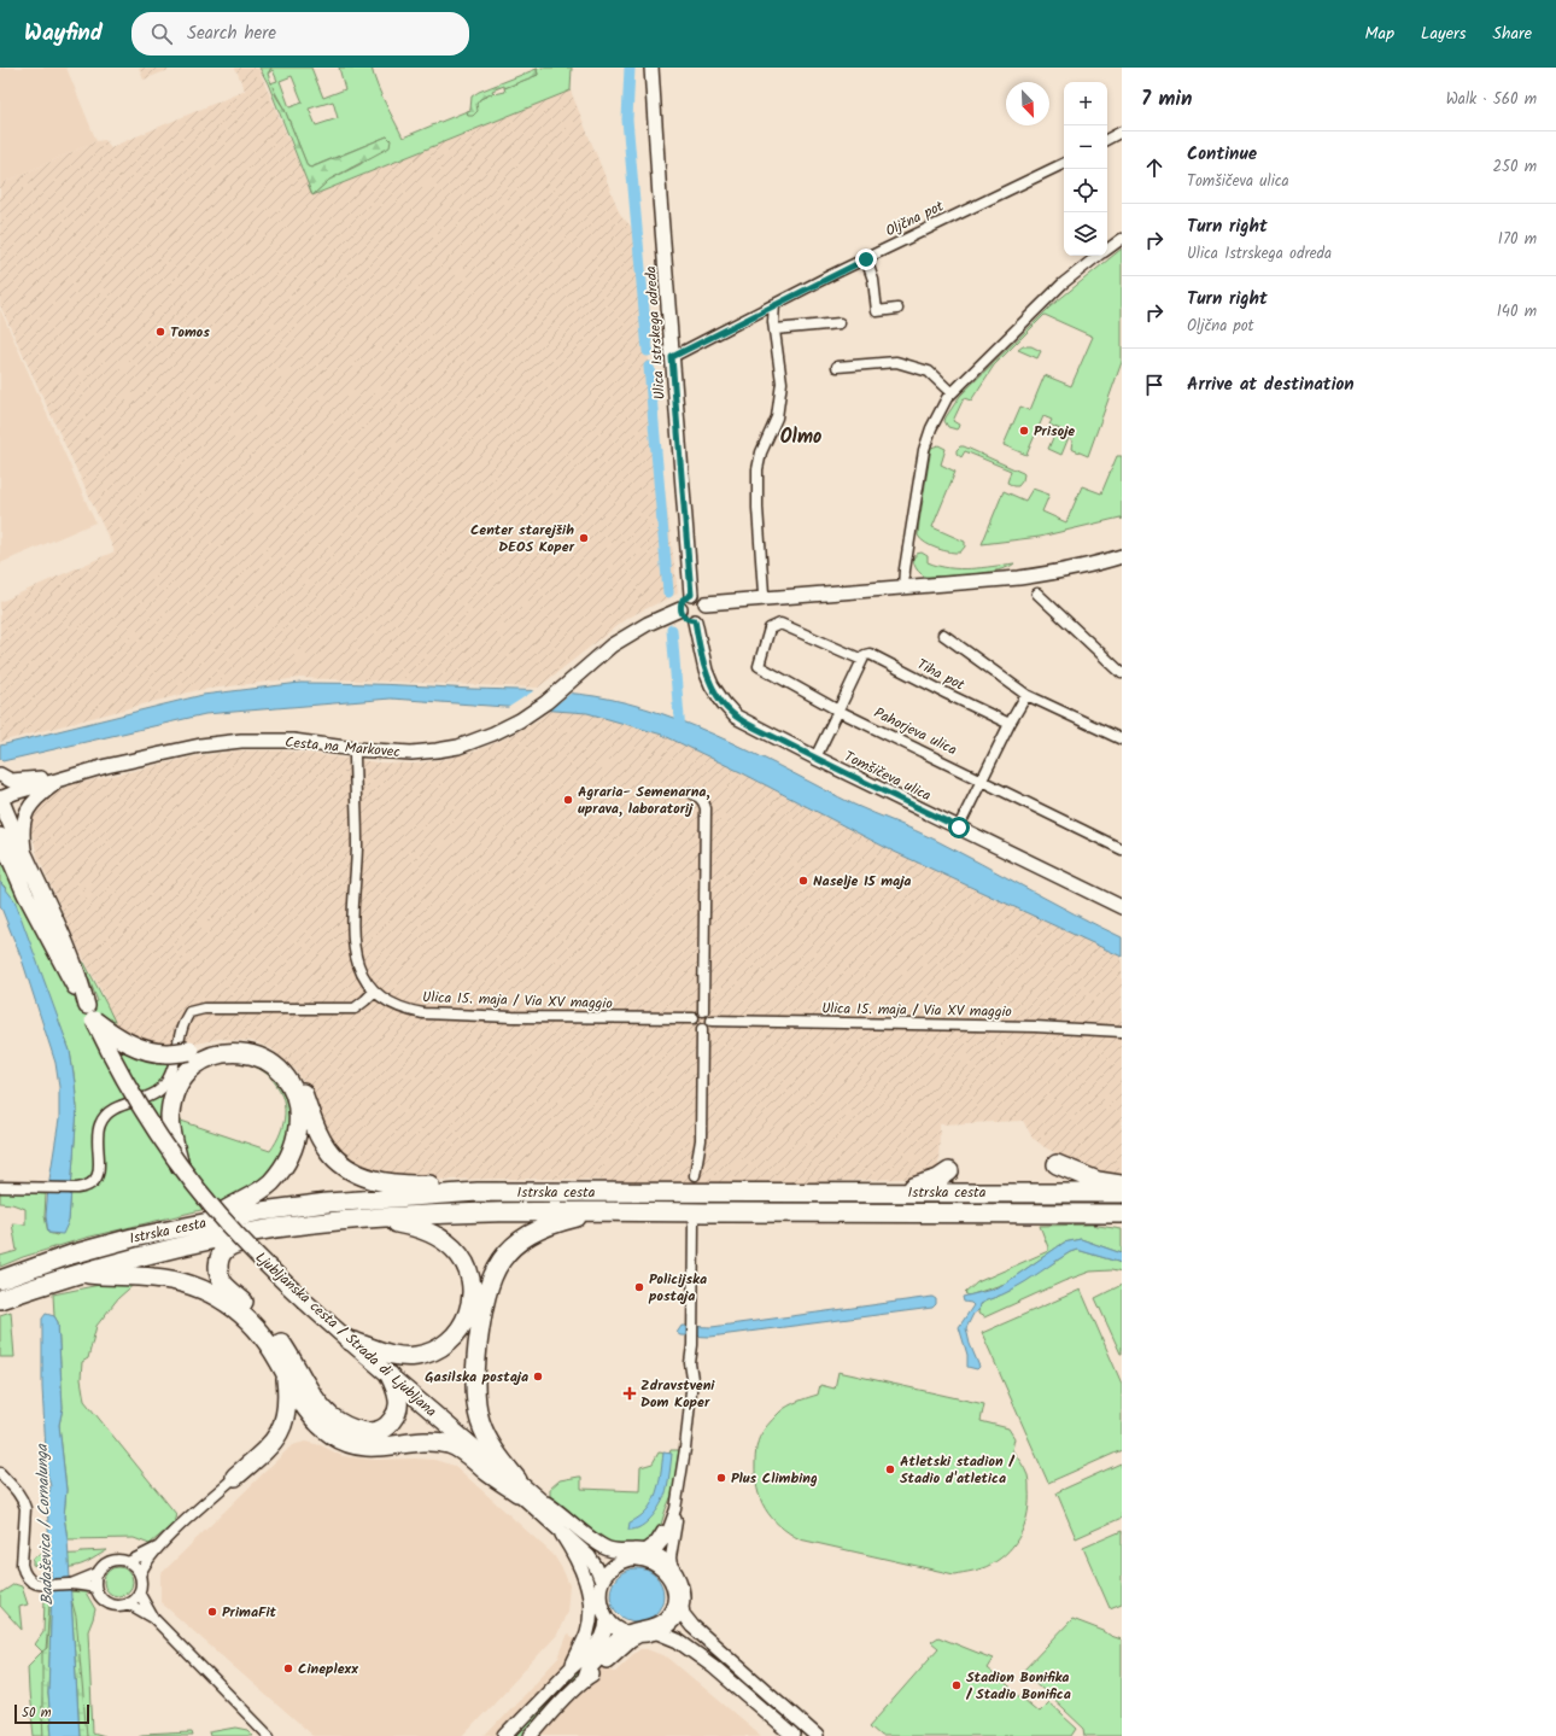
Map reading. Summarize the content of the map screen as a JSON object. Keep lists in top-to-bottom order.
{
  "streets": {
    "highway": ["Istrska cesta"],
    "main road": ["Ljubljanska cesta / Strada di Ljubljana"],
    "street": [
      "Oljčna pot",
      "Ulica Istrskega odreda",
      "Tiha pot",
      "Pahorjeva ulica",
      "Cesta na Markovec",
      "Tomšičeva ulica",
      "Ulica 15. maja / Via XV maggio"
    ]
  },
  "crossings": [
    ["Oljčna pot", "Ulica Istrskega odreda"],
    ["Ulica Istrskega odreda", "Cesta na Markovec"],
    ["Ulica Istrskega odreda", "Tomšičeva ulica"],
    ["Tiha pot", "Pahorjeva ulica"],
    ["Cesta na Markovec", "Tomšičeva ulica"],
    ["Cesta na Markovec", "Ulica 15. maja / Via XV maggio"],
    ["Cesta na Markovec", "Ljubljanska cesta / Strada di Ljubljana"]
  ],
  "districts": ["Olmo"],
  "water": ["Badaševica / Cornalunga"],
  "places": {
    "other": [
      "Tomos",
      "Prisoje",
      "Center starejših DEOS Koper",
      "Agraria- Semenarna, uprava, laboratorij",
      "Naselje 15 maja",
      "Policijska postaja",
      "Gasilska postaja",
      "Atletski stadion / Stadio d'atletica",
      "Plus Climbing",
      "PrimaFit",
      "Cineplexx",
      "Stadion Bonifika / Stadio Bonifica"
    ],
    "health": ["Zdravstveni Dom Koper"]
  },
  "scale_bar": "50 m",
  "north": "bottom right",
  "page": {
    "header": "Wayfind",
    "search": "Search here",
    "nav": ["Map", "Layers", "Share"],
    "heading": ["7 min", "Walk · 560 m"],
    "map_buttons": ["+", "−"],
    "list": [
      ["Continue", "Tomšičeva ulica", "250 m"],
      ["Turn right", "Ulica Istrskega odreda", "170 m"],
      ["Turn right", "Oljčna pot", "140 m"],
      "Arrive at destination"
    ],
    "scale": "50 m"
  }
}
